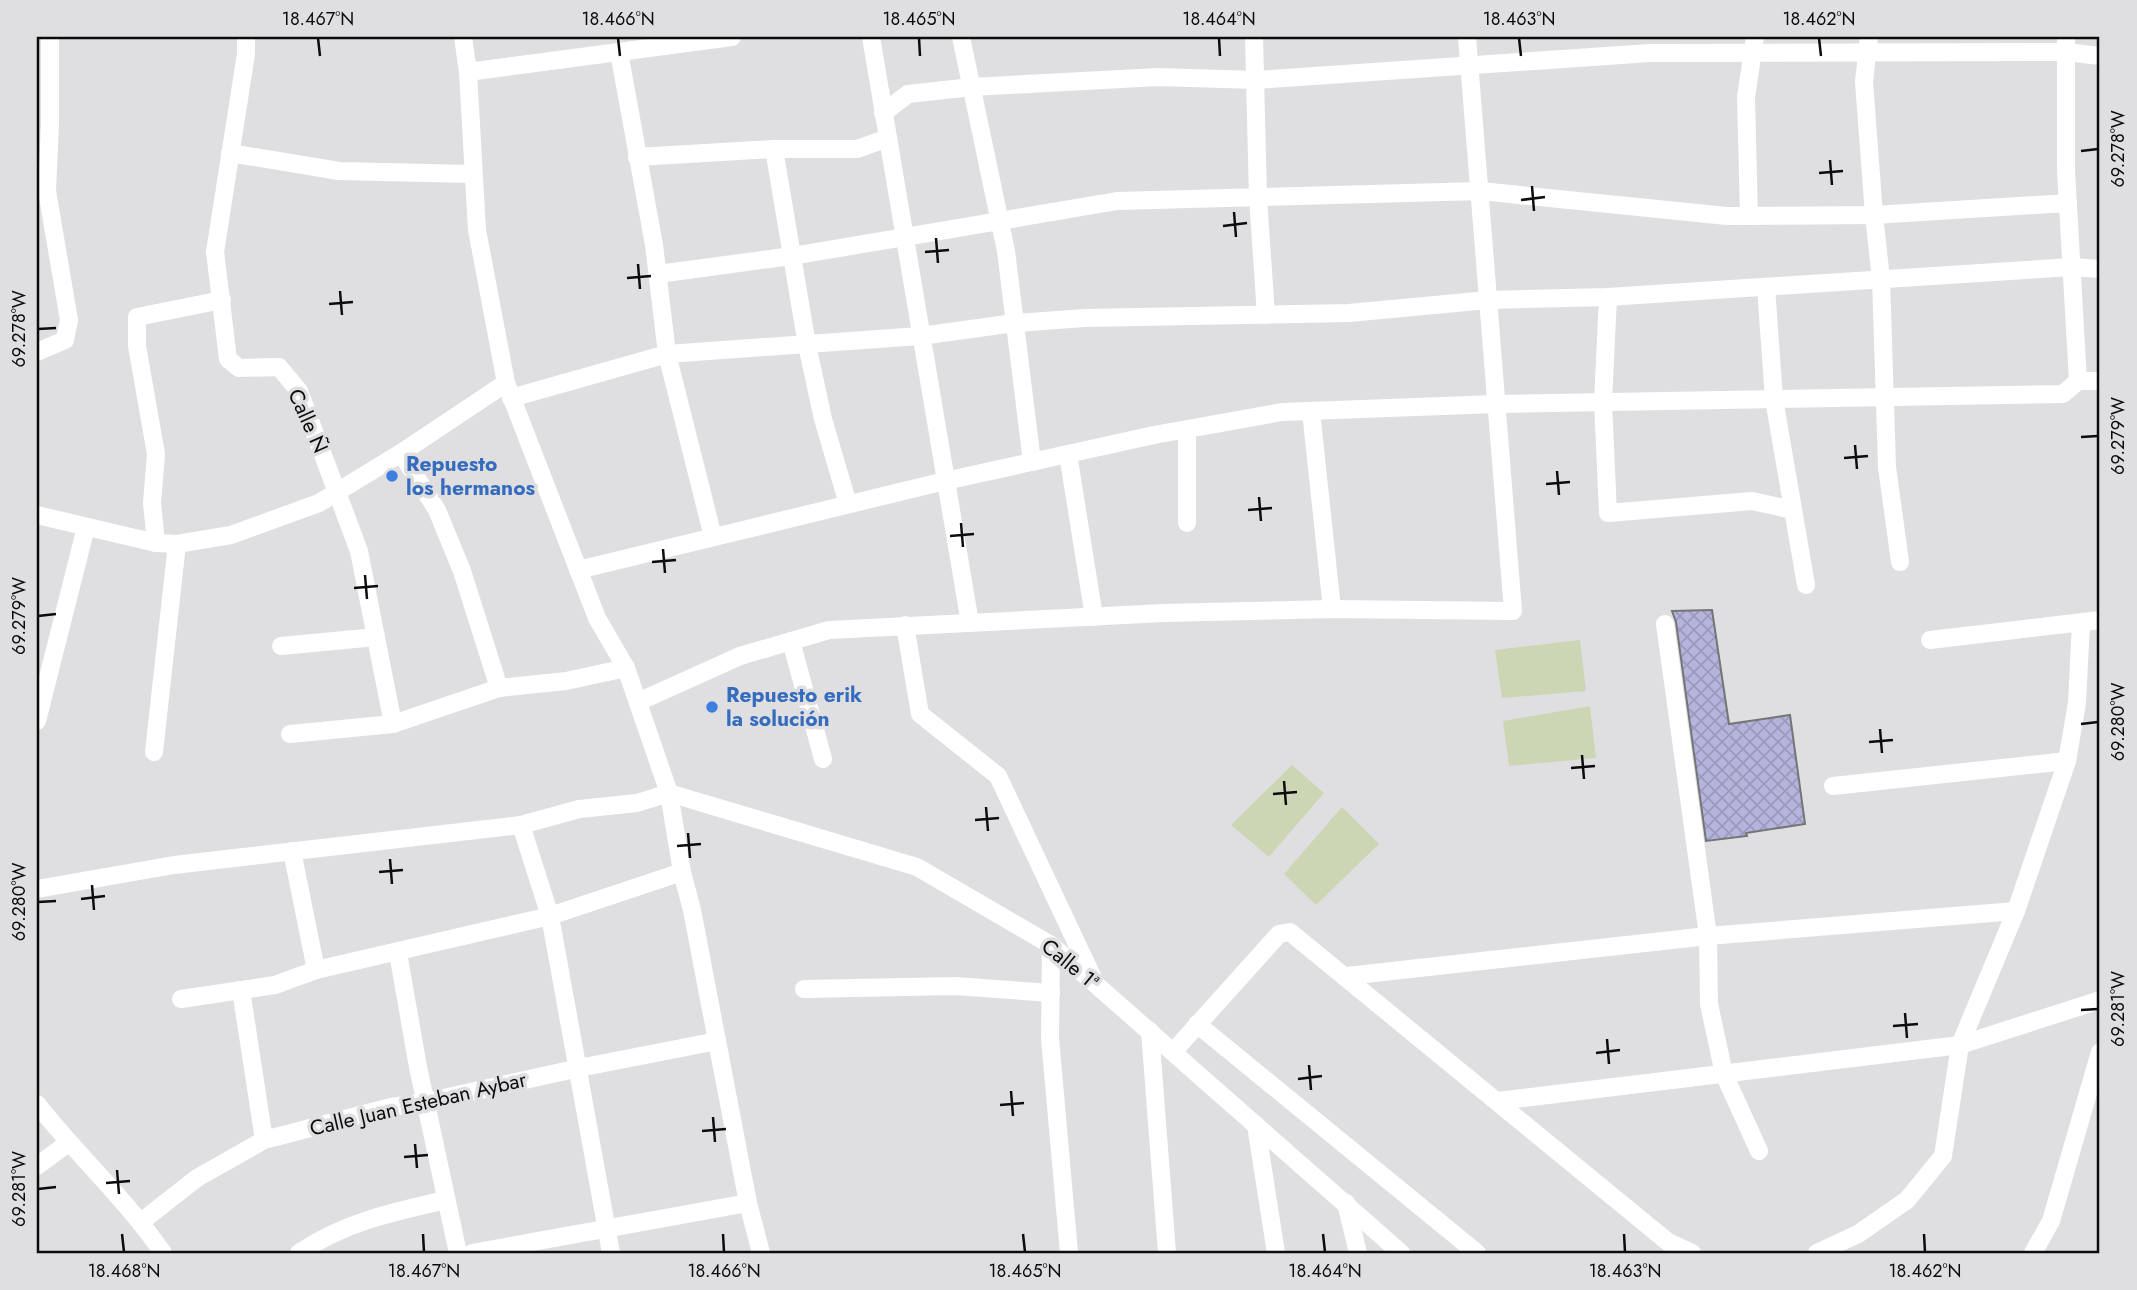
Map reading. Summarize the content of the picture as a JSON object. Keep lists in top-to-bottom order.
{
  "streets": {
    "street": ["Calle Ñ", "Calle 1ª", "Calle Juan Esteban Aybar"]
  },
  "places": ["Repuesto los hermanos", "Repuesto erik la solución"],
  "coordinates": [
    "18.467°N",
    "18.466°N",
    "18.465°N",
    "18.464°N",
    "18.463°N",
    "18.462°N",
    "69.278°W",
    "69.279°W",
    "69.280°W",
    "69.281°W",
    "18.468°N"
  ]
}
